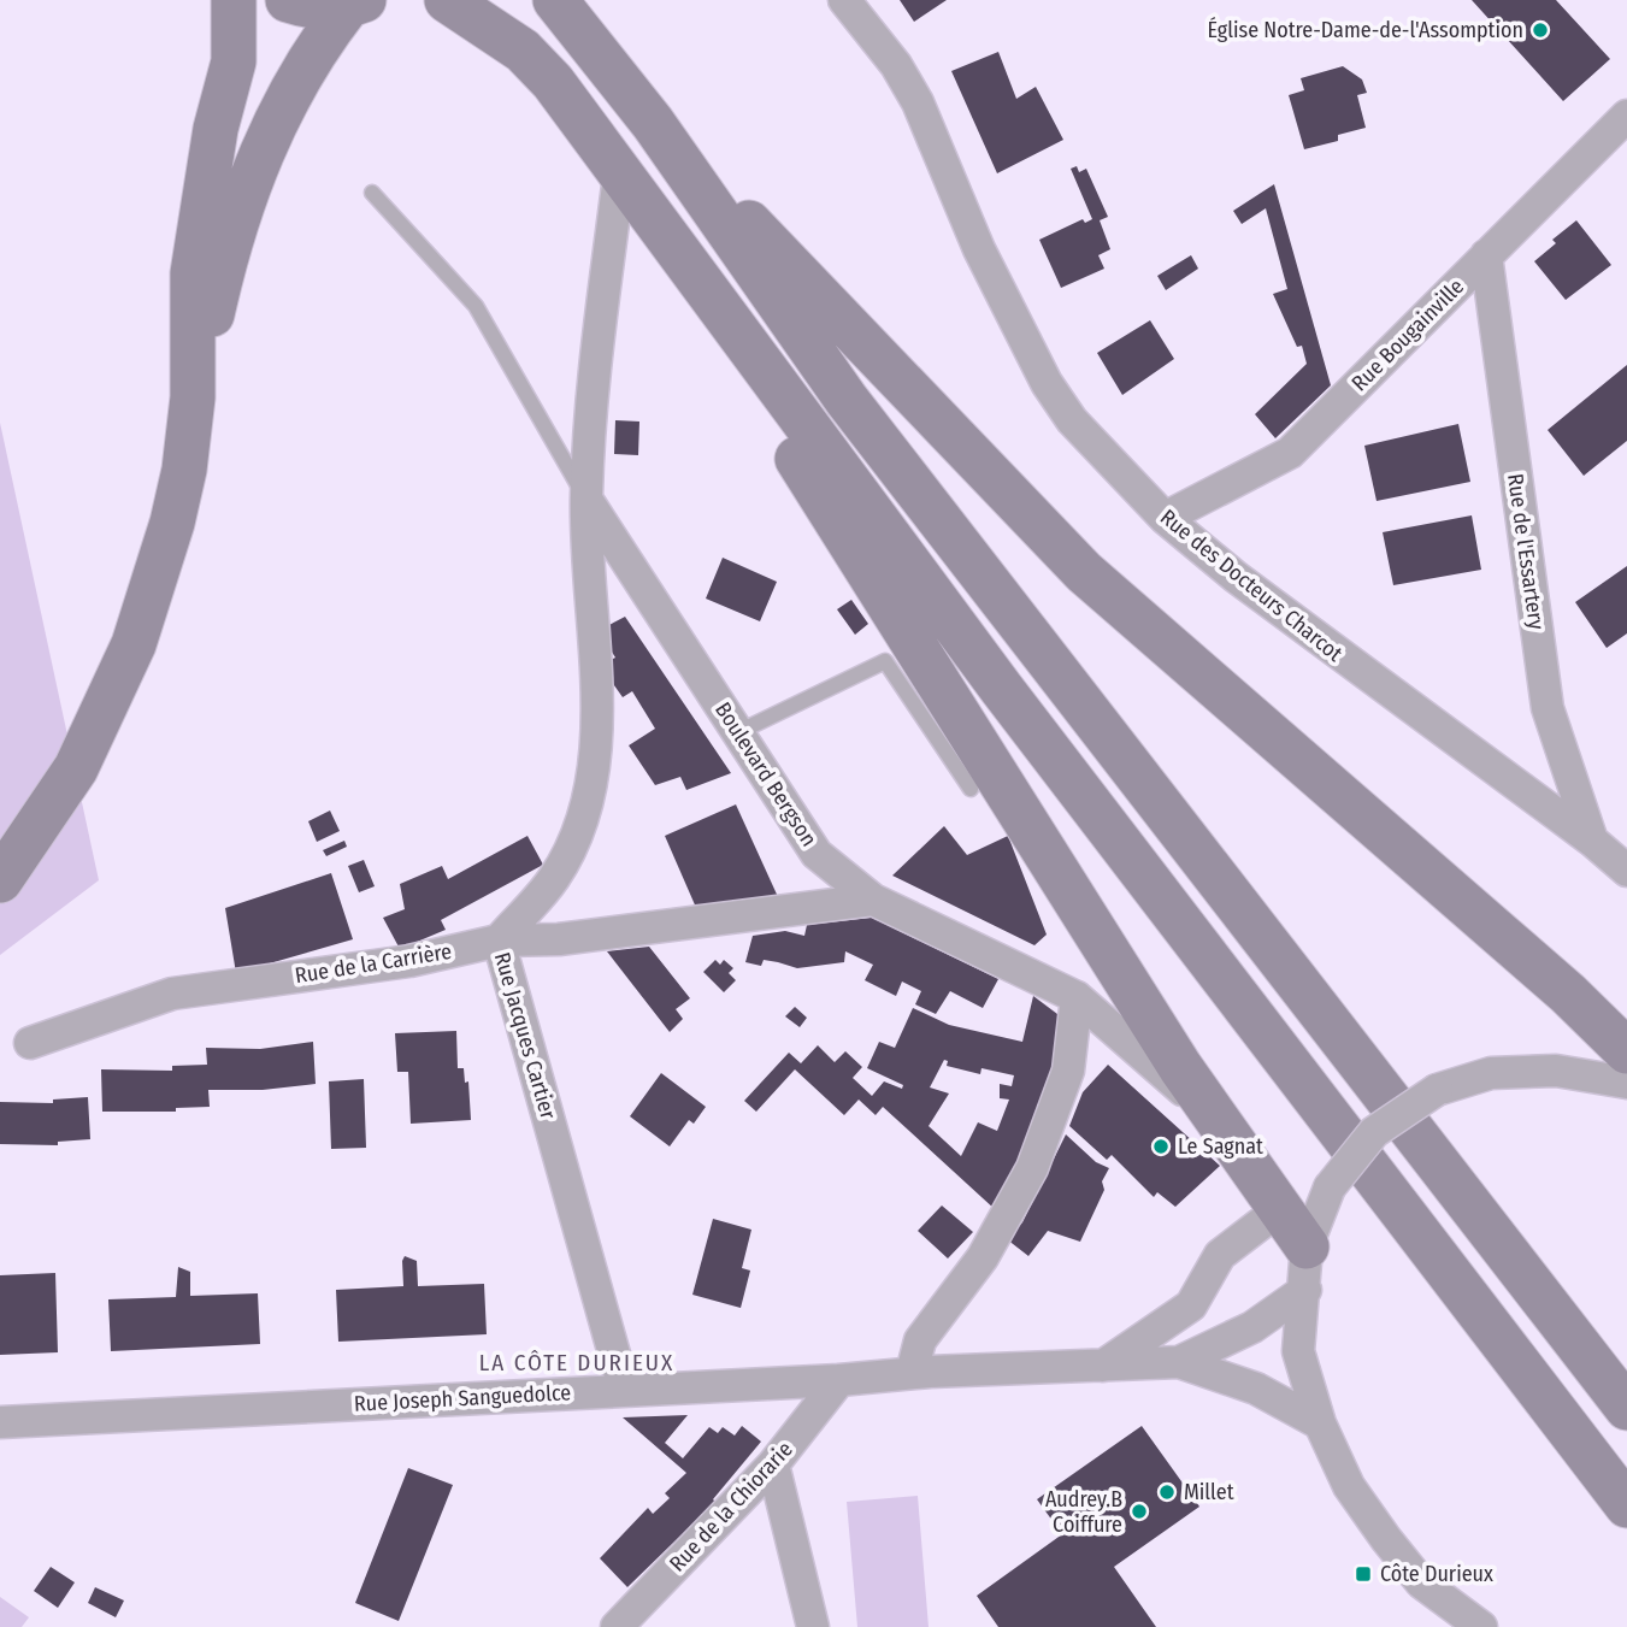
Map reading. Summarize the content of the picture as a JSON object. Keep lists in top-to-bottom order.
{
  "streets": {
    "street": [
      "Rue Bougainville",
      "Rue de l'Essartery",
      "Rue des Docteurs Charcot",
      "Boulevard Bergson",
      "Rue de la Carrière",
      "Rue Jacques Cartier",
      "Rue Joseph Sanguedolce",
      "Rue de la Chiorarie"
    ]
  },
  "crossings": [
    ["Rue Bougainville", "Rue de l'Essartery"],
    ["Rue Bougainville", "Rue des Docteurs Charcot"],
    ["Rue de l'Essartery", "Rue des Docteurs Charcot"],
    ["Boulevard Bergson", "Rue de la Carrière"],
    ["Boulevard Bergson", "Rue Jacques Cartier"],
    ["Rue de la Carrière", "Rue Jacques Cartier"],
    ["Rue Jacques Cartier", "Rue Joseph Sanguedolce"],
    ["Rue Joseph Sanguedolce", "Rue de la Chiorarie"]
  ],
  "districts": ["LA CÔTE DURIEUX"],
  "places": {
    "other": [
      "Église Notre-Dame-de-l'Assomption",
      "Le Sagnat",
      "Millet",
      "Audrey.B Coiffure"
    ],
    "transit": ["Côte Durieux"]
  }
}
